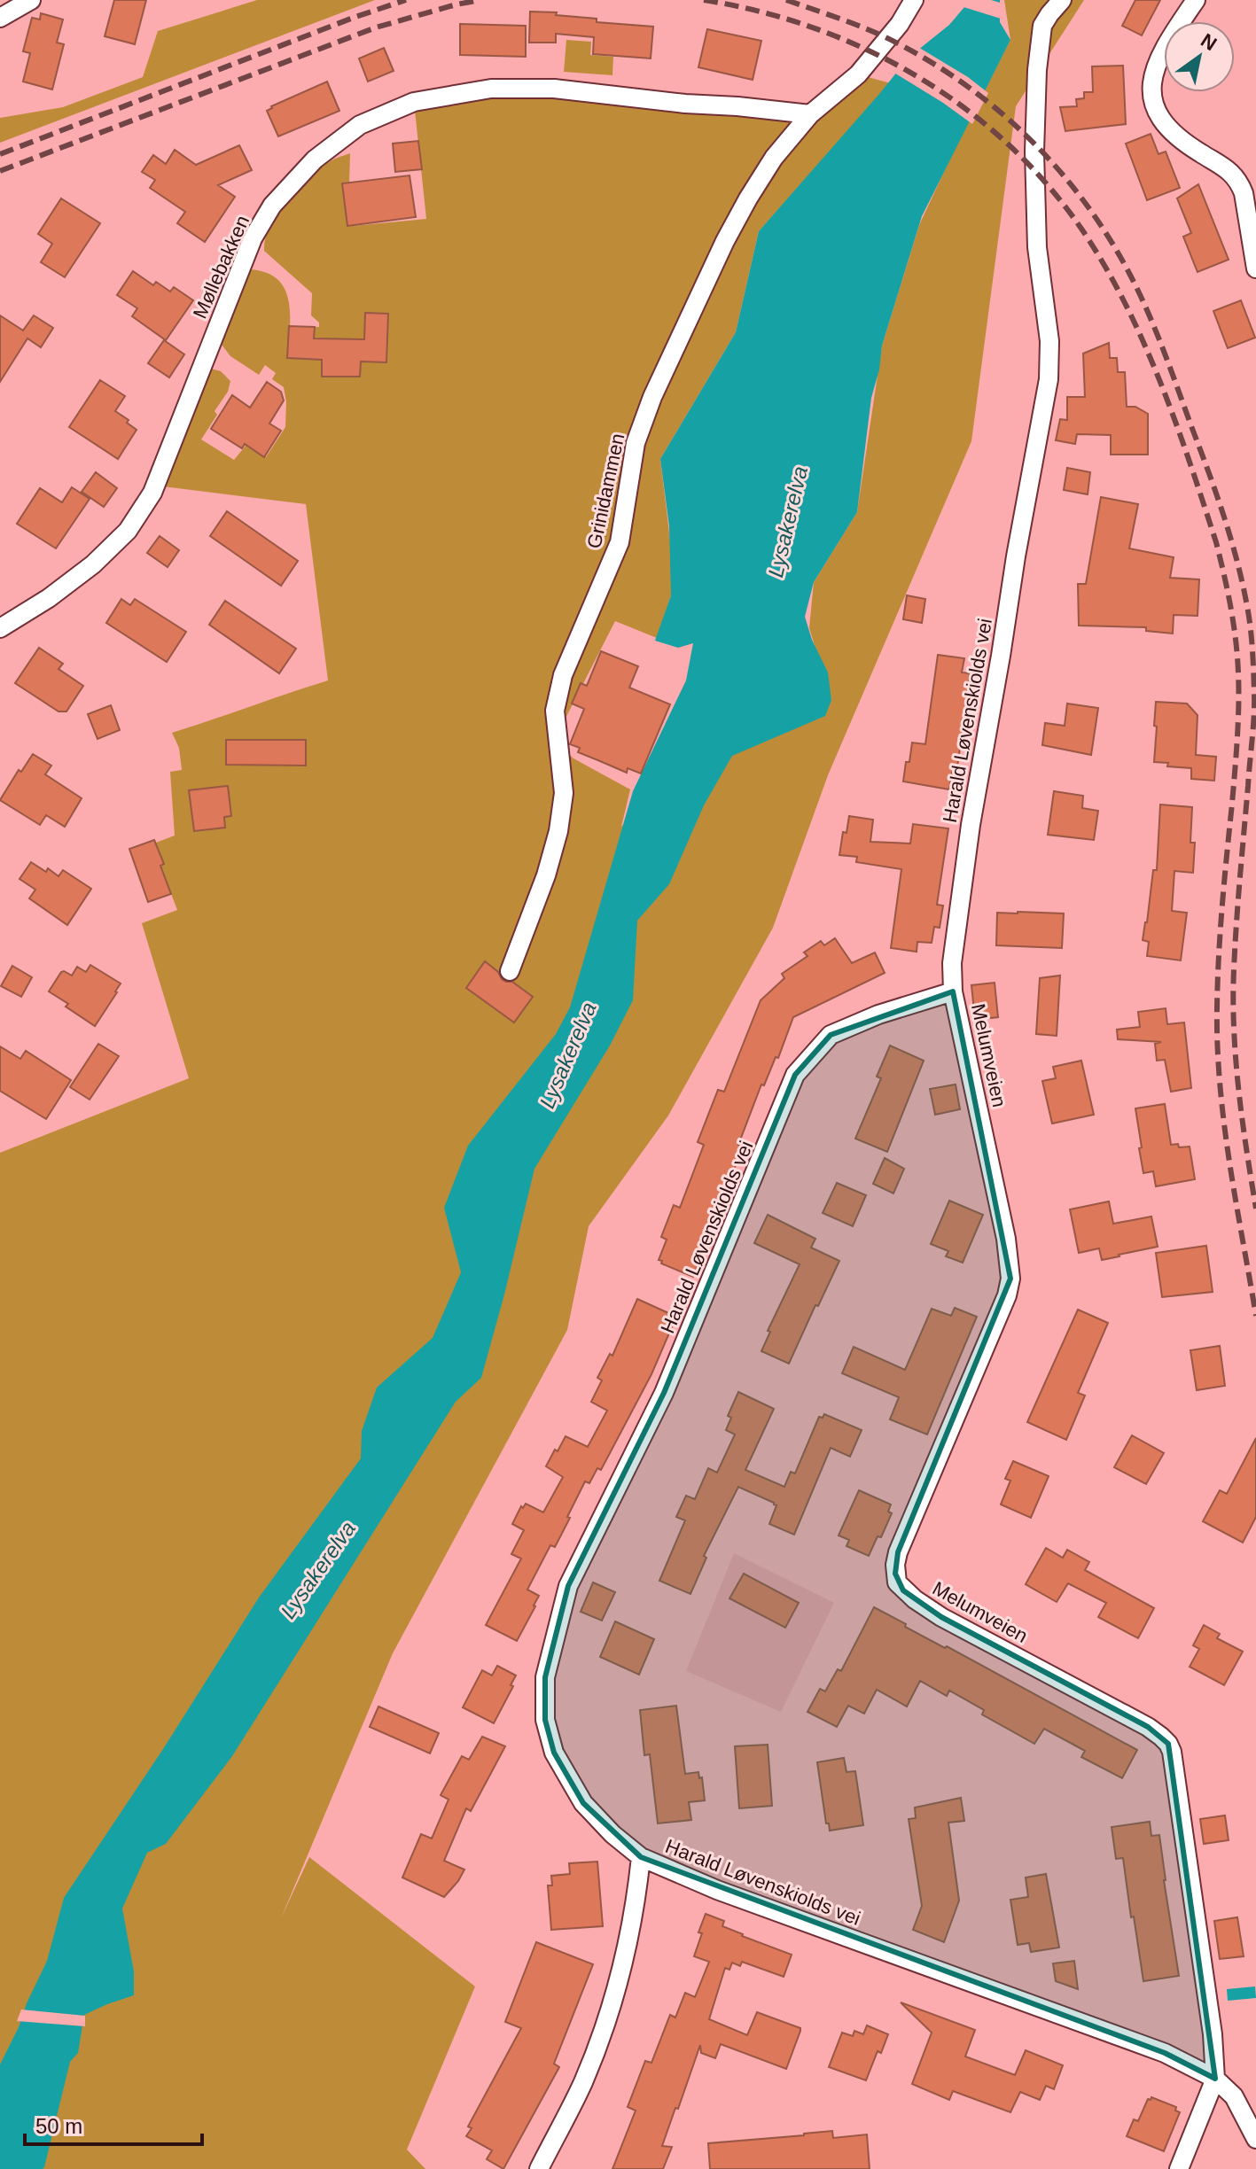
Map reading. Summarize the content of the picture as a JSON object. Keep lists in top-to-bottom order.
{
  "streets": {
    "street": [
      "Møllebakken",
      "Grinidammen",
      "Harald Løvenskiolds vei",
      "Melumveien"
    ]
  },
  "crossings": [
    ["Møllebakken", "Grinidammen"],
    ["Harald Løvenskiolds vei", "Melumveien"]
  ],
  "water": ["Lysakerelva"],
  "scale_bar": "50 m",
  "north": "top right"
}
